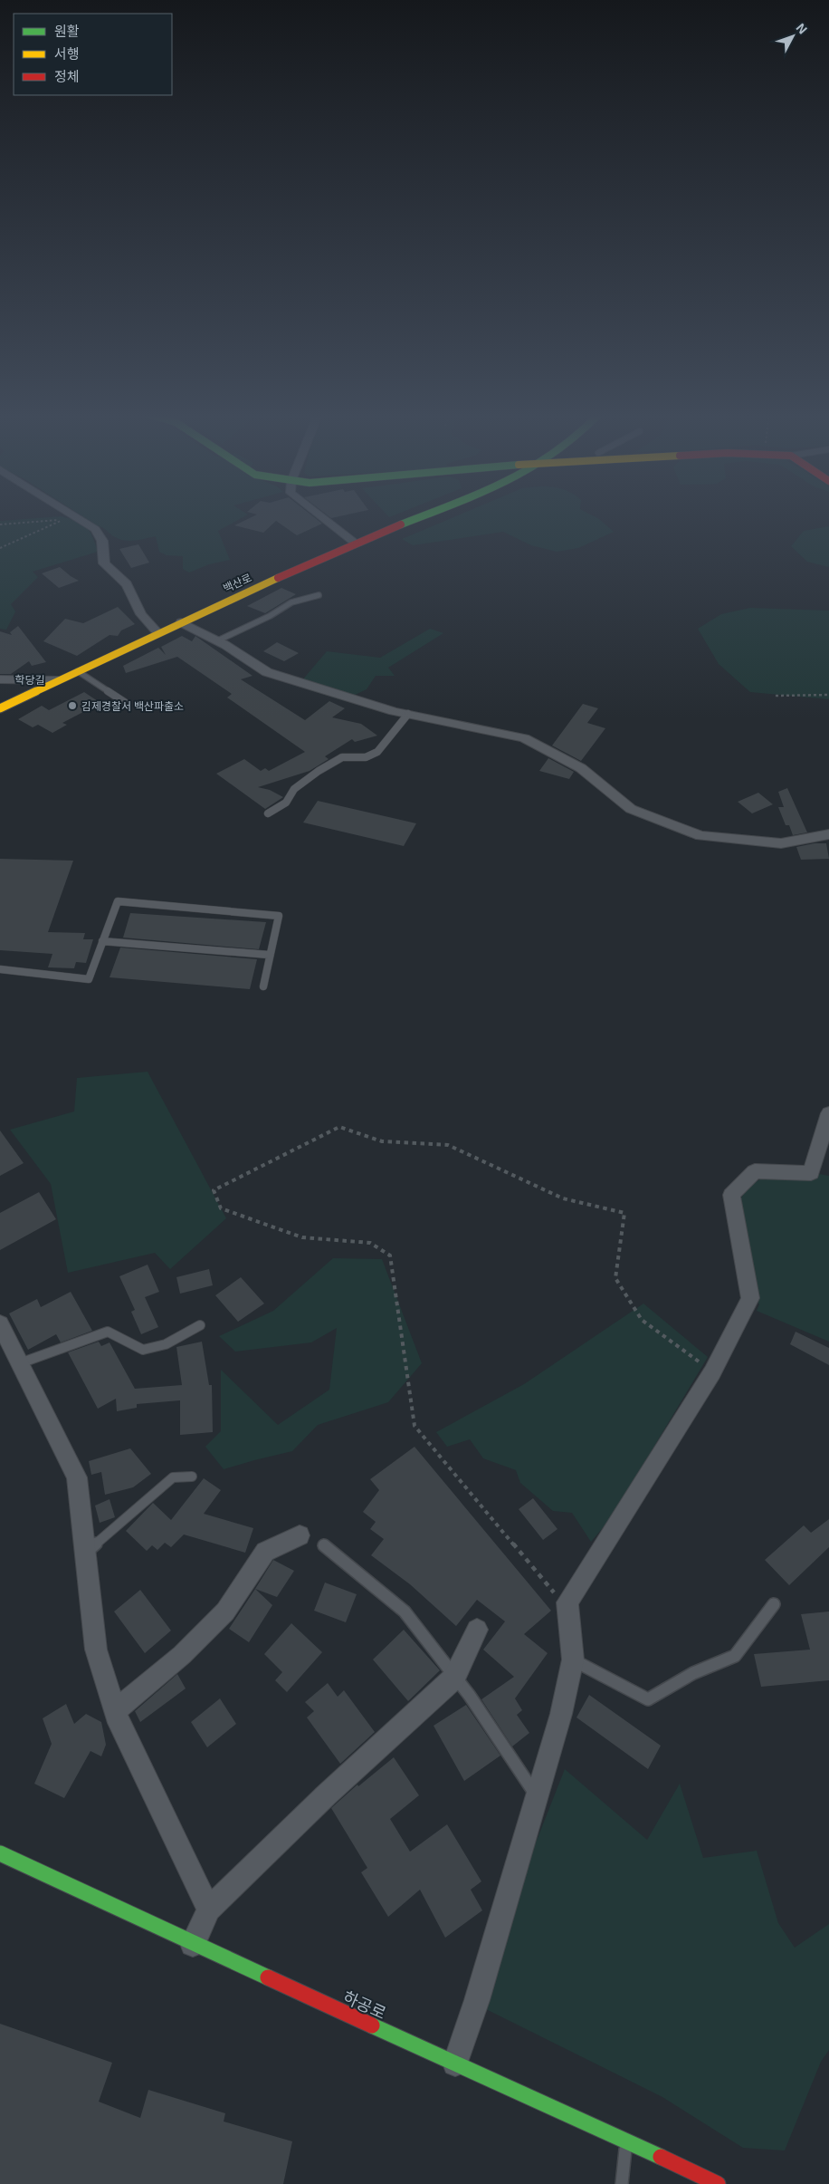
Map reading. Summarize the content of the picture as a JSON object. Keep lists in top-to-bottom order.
{
  "streets": {
    "main road": ["백산로", "하공로"],
    "street": ["학당길"]
  },
  "crossings": [
    ["백산로", "학당길"]
  ],
  "places": ["김제경찰서 백산파출소"],
  "legend": ["원활", "서행", "정체"],
  "north": "top right"
}
